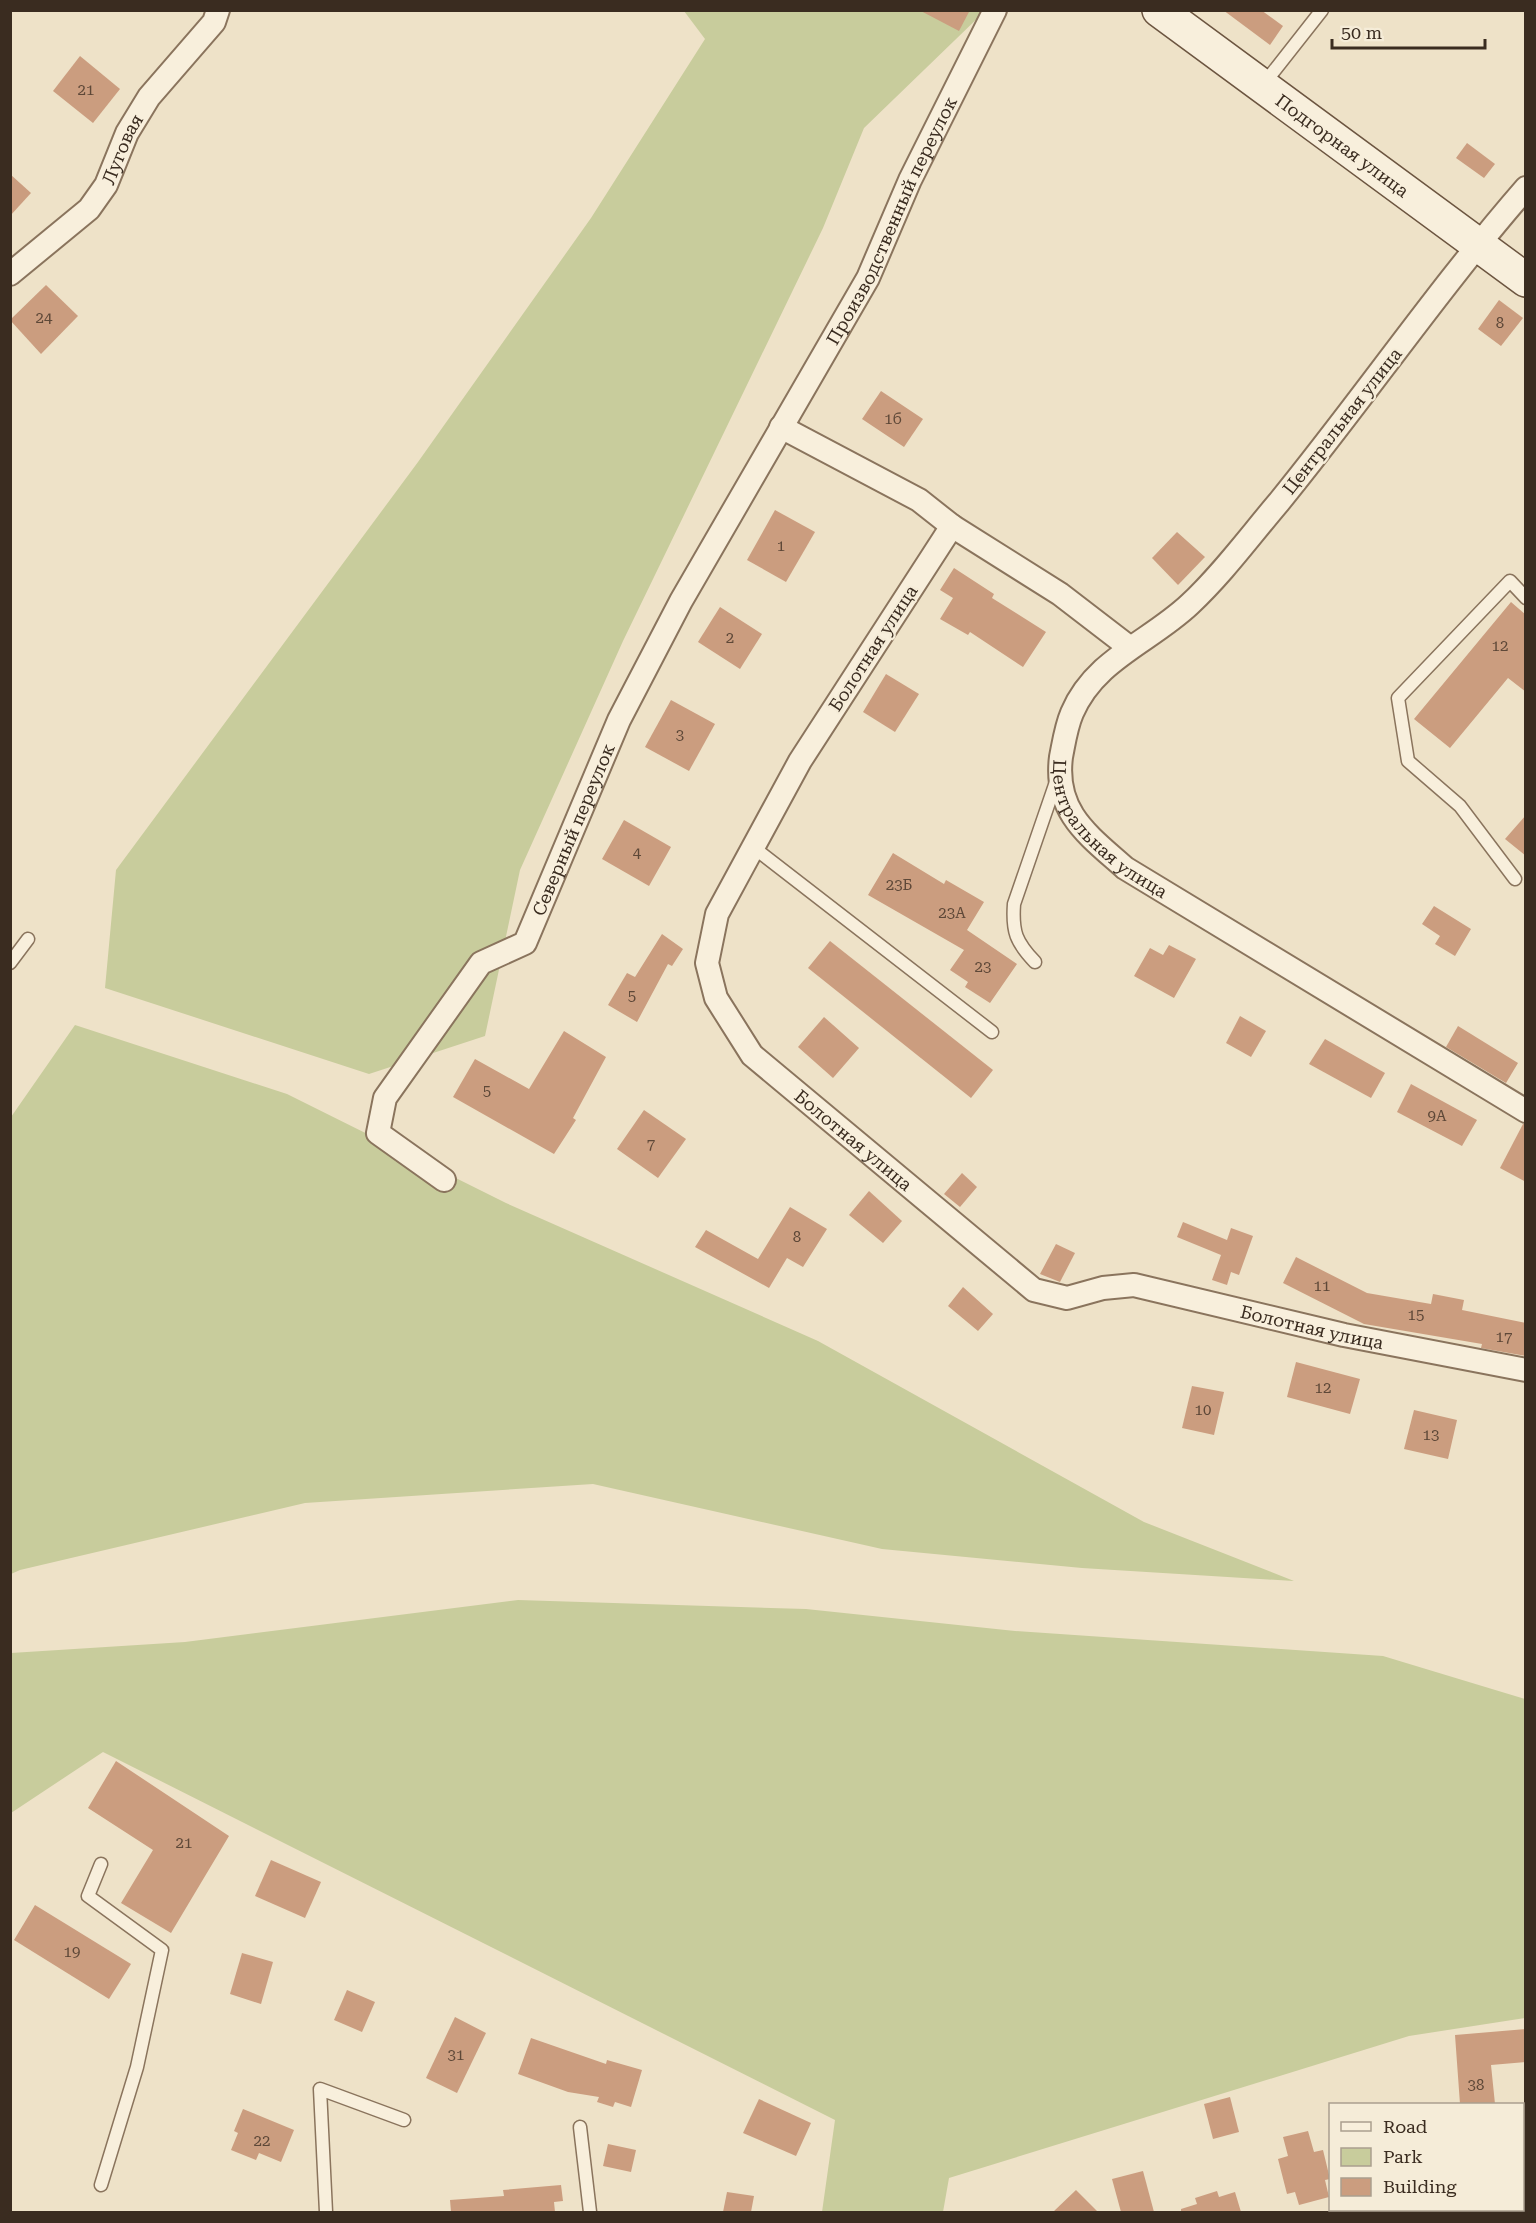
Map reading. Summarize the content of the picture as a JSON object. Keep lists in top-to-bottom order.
{
  "streets": {
    "street": [
      "Подгорная улица",
      "Луговая",
      "Производственный переулок",
      "Центральная улица",
      "Болотная улица",
      "Северный переулок"
    ]
  },
  "crossings": [
    ["Подгорная улица", "Центральная улица"],
    ["Производственный переулок", "Северный переулок"]
  ],
  "house_numbers": [
    "21",
    "24",
    "8",
    "1б",
    "1",
    "2",
    "12",
    "3",
    "4",
    "23Б",
    "23А",
    "23",
    "5",
    "5",
    "9А",
    "7",
    "8",
    "11",
    "15",
    "17",
    "12",
    "10",
    "13",
    "21",
    "19",
    "31",
    "38",
    "22"
  ],
  "legend": ["Road", "Park", "Building"],
  "scale_bar": "50 m"
}
